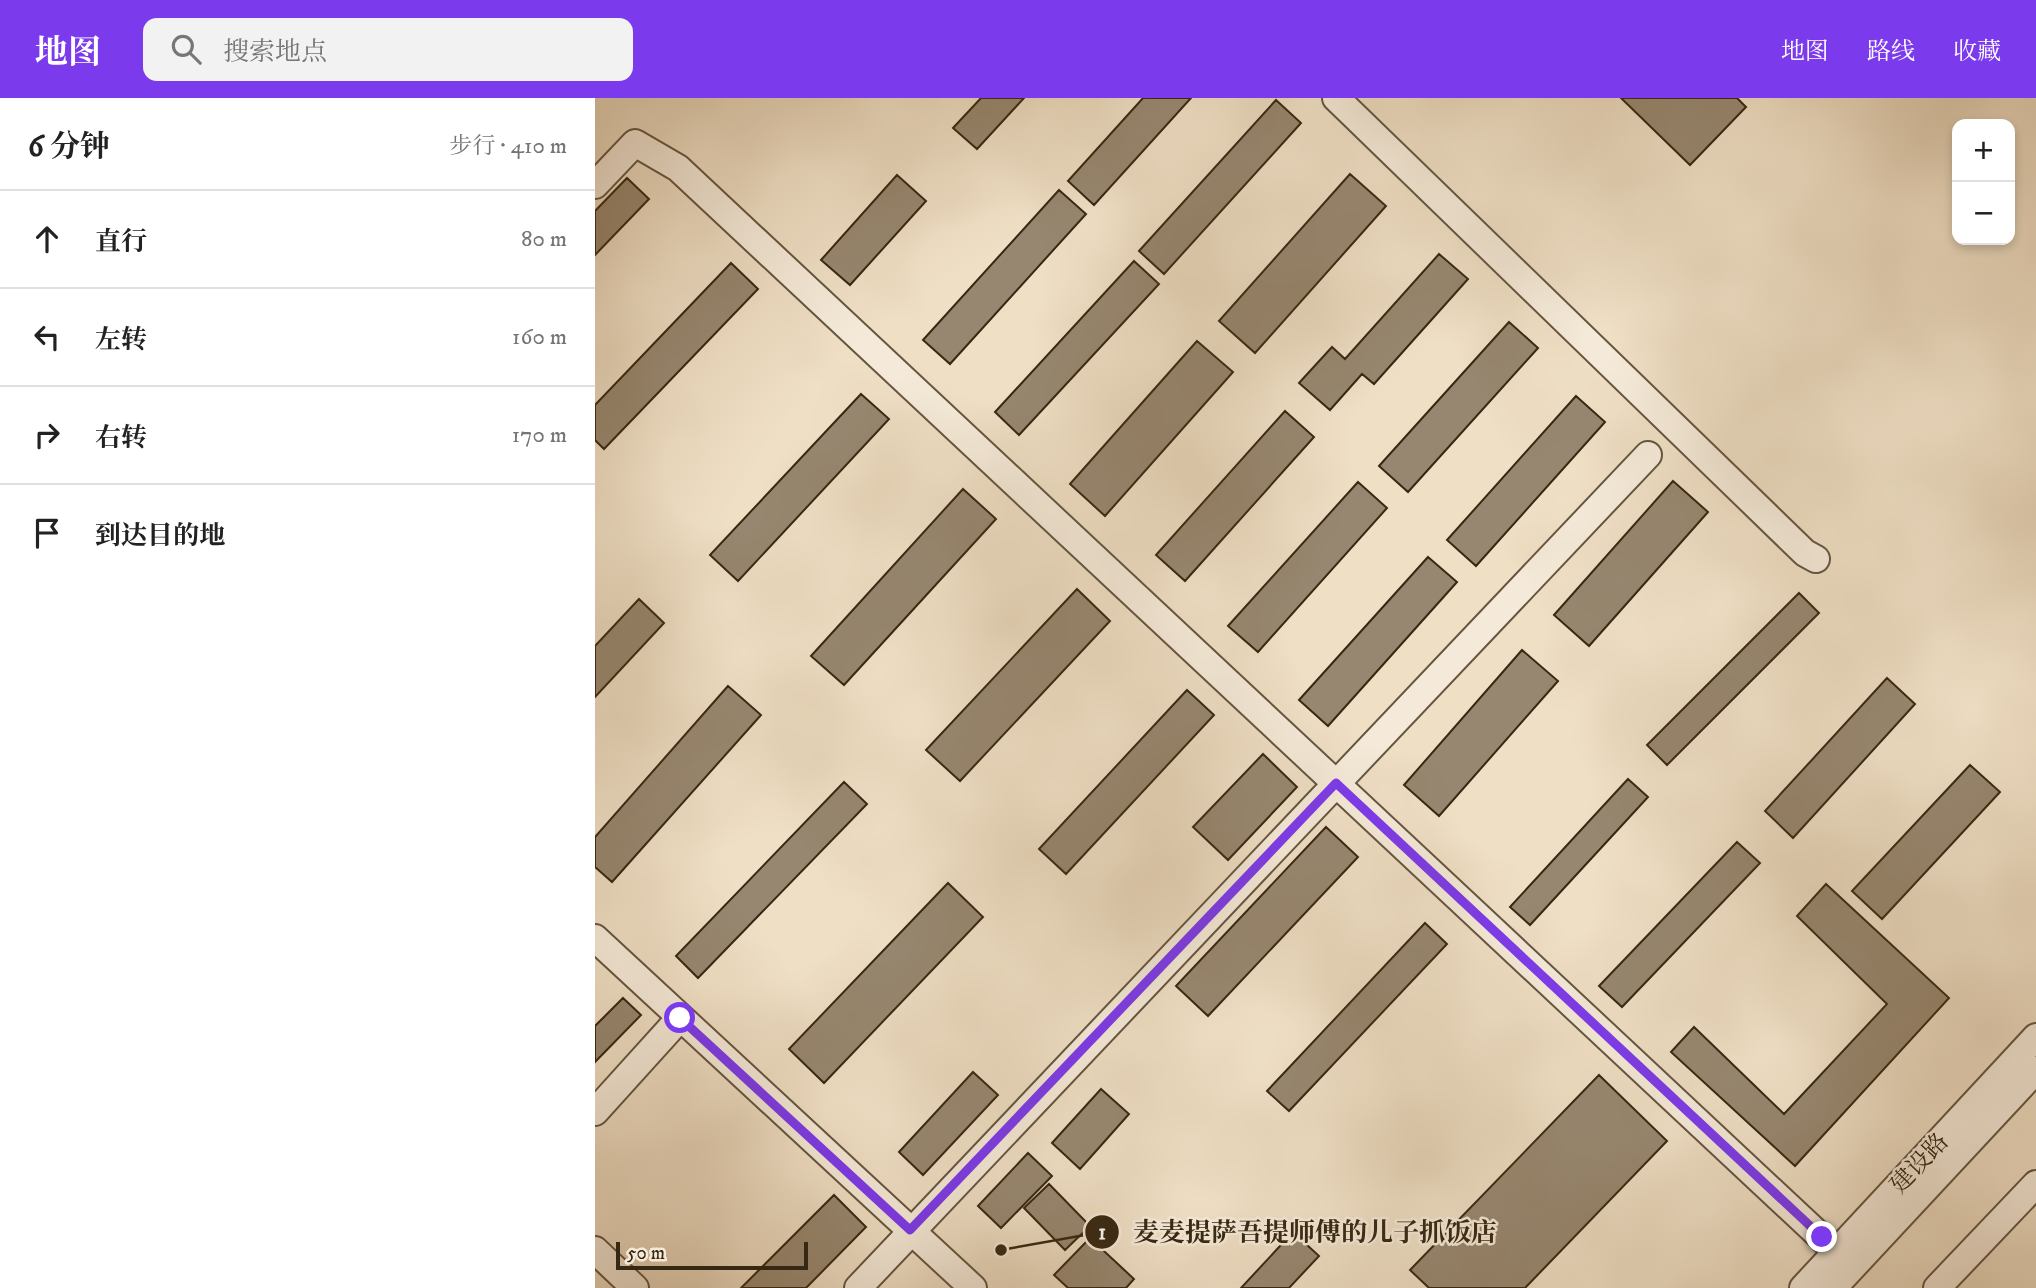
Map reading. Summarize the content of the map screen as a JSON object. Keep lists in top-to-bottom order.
{
  "streets": {
    "street": ["建设路"]
  },
  "places": ["麦麦提萨吾提师傅的儿子抓饭店"],
  "scale_bar": "50 m",
  "page": {
    "header": "地图",
    "search": "搜索地点",
    "nav": ["地图", "路线", "收藏"],
    "heading": ["6 分钟", "步行 · 410 m"],
    "map_buttons": ["+", "−"],
    "list": [
      ["直行", "80 m"],
      ["左转", "160 m"],
      ["右转", "170 m"],
      "到达目的地"
    ],
    "scale": "50 m"
  }
}
